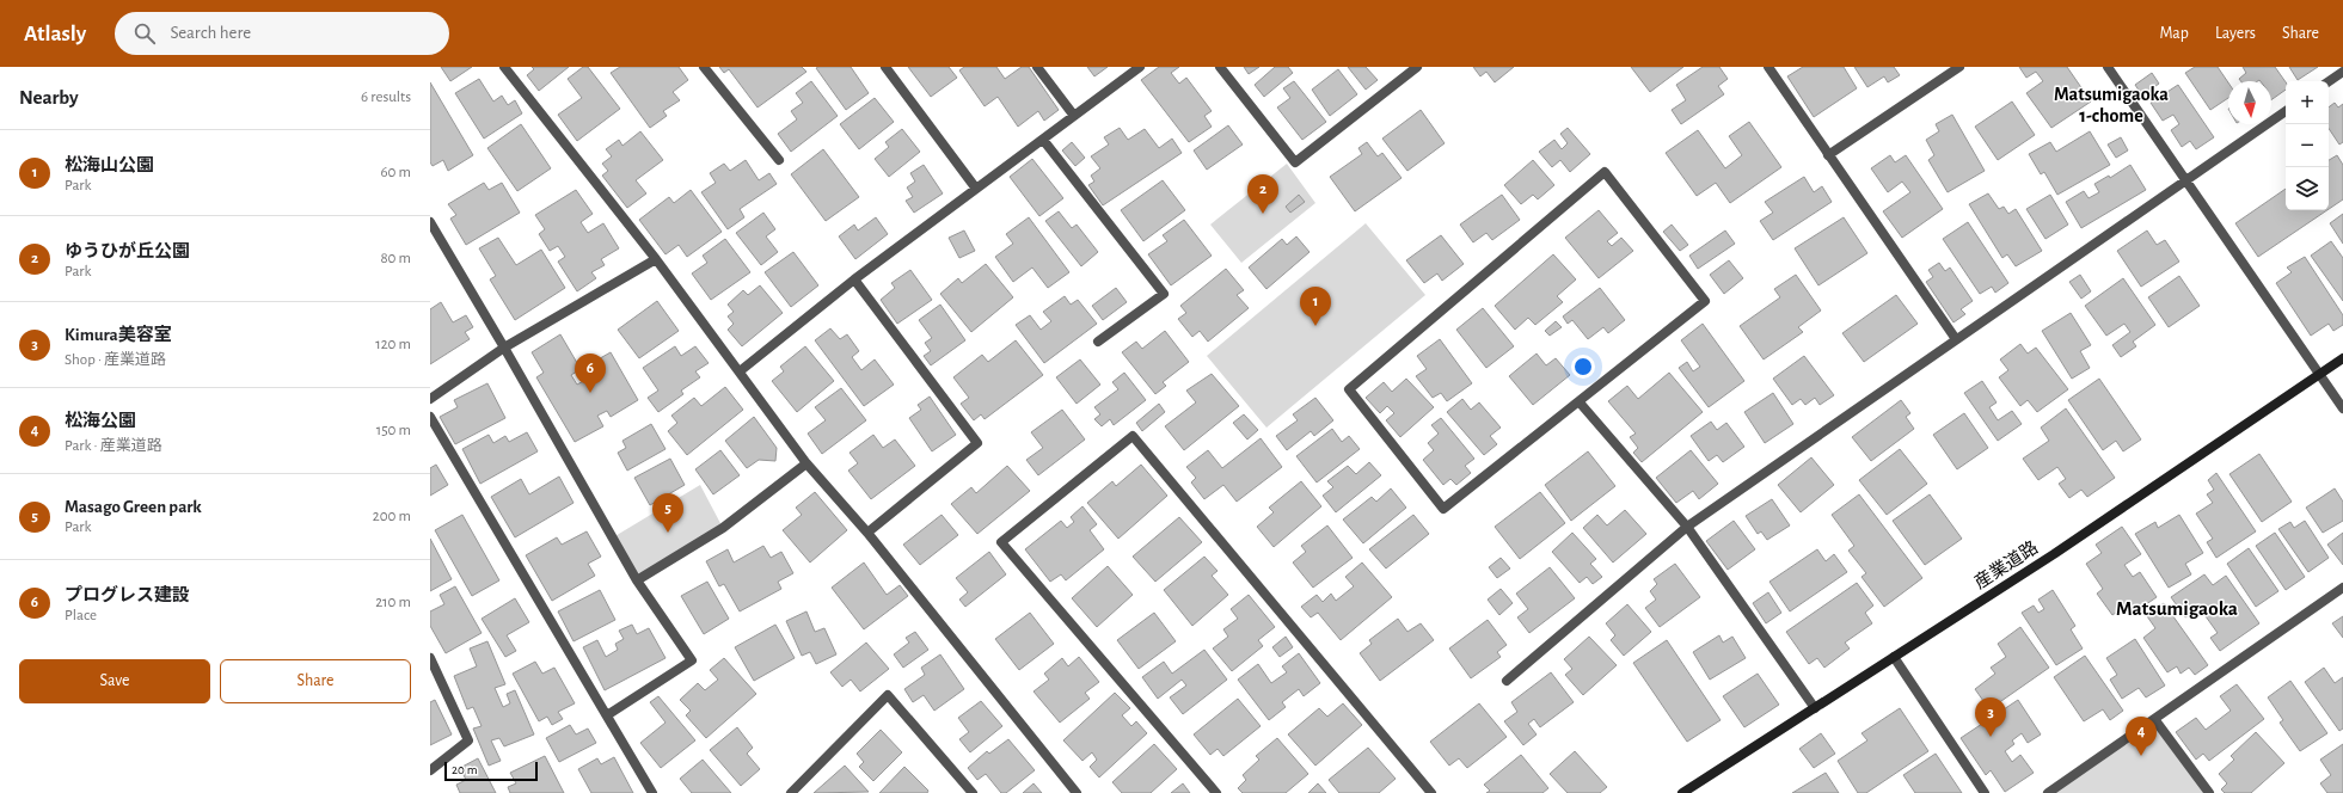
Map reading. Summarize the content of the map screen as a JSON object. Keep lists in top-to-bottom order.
{
  "streets": {
    "street": ["産業道路"]
  },
  "districts": ["Matsumigaoka 1-chome", "Matsumigaoka"],
  "scale_bar": "20 m",
  "north": "bottom",
  "page": {
    "header": "Atlasly",
    "search": "Search here",
    "nav": ["Map", "Layers", "Share"],
    "heading": ["Nearby", "6 results"],
    "map_buttons": ["+", "−"],
    "list": [
      {
        "mark": "1",
        "name": "松海山公園",
        "note": "Park",
        "value": "60 m"
      },
      {
        "mark": "2",
        "name": "ゆうひが丘公園",
        "note": "Park",
        "value": "80 m"
      },
      {
        "mark": "3",
        "name": "Kimura美容室",
        "note": "Shop · 産業道路",
        "value": "120 m"
      },
      {
        "mark": "4",
        "name": "松海公園",
        "note": "Park · 産業道路",
        "value": "150 m"
      },
      {
        "mark": "5",
        "name": "Masago Green park",
        "note": "Park",
        "value": "200 m"
      },
      {
        "mark": "6",
        "name": "プログレス建設",
        "note": "Place",
        "value": "210 m"
      }
    ],
    "pins": [
      "2",
      "1",
      "6",
      "5",
      "3",
      "4"
    ],
    "buttons": ["Save", "Share"],
    "scale": "20 m"
  }
}
